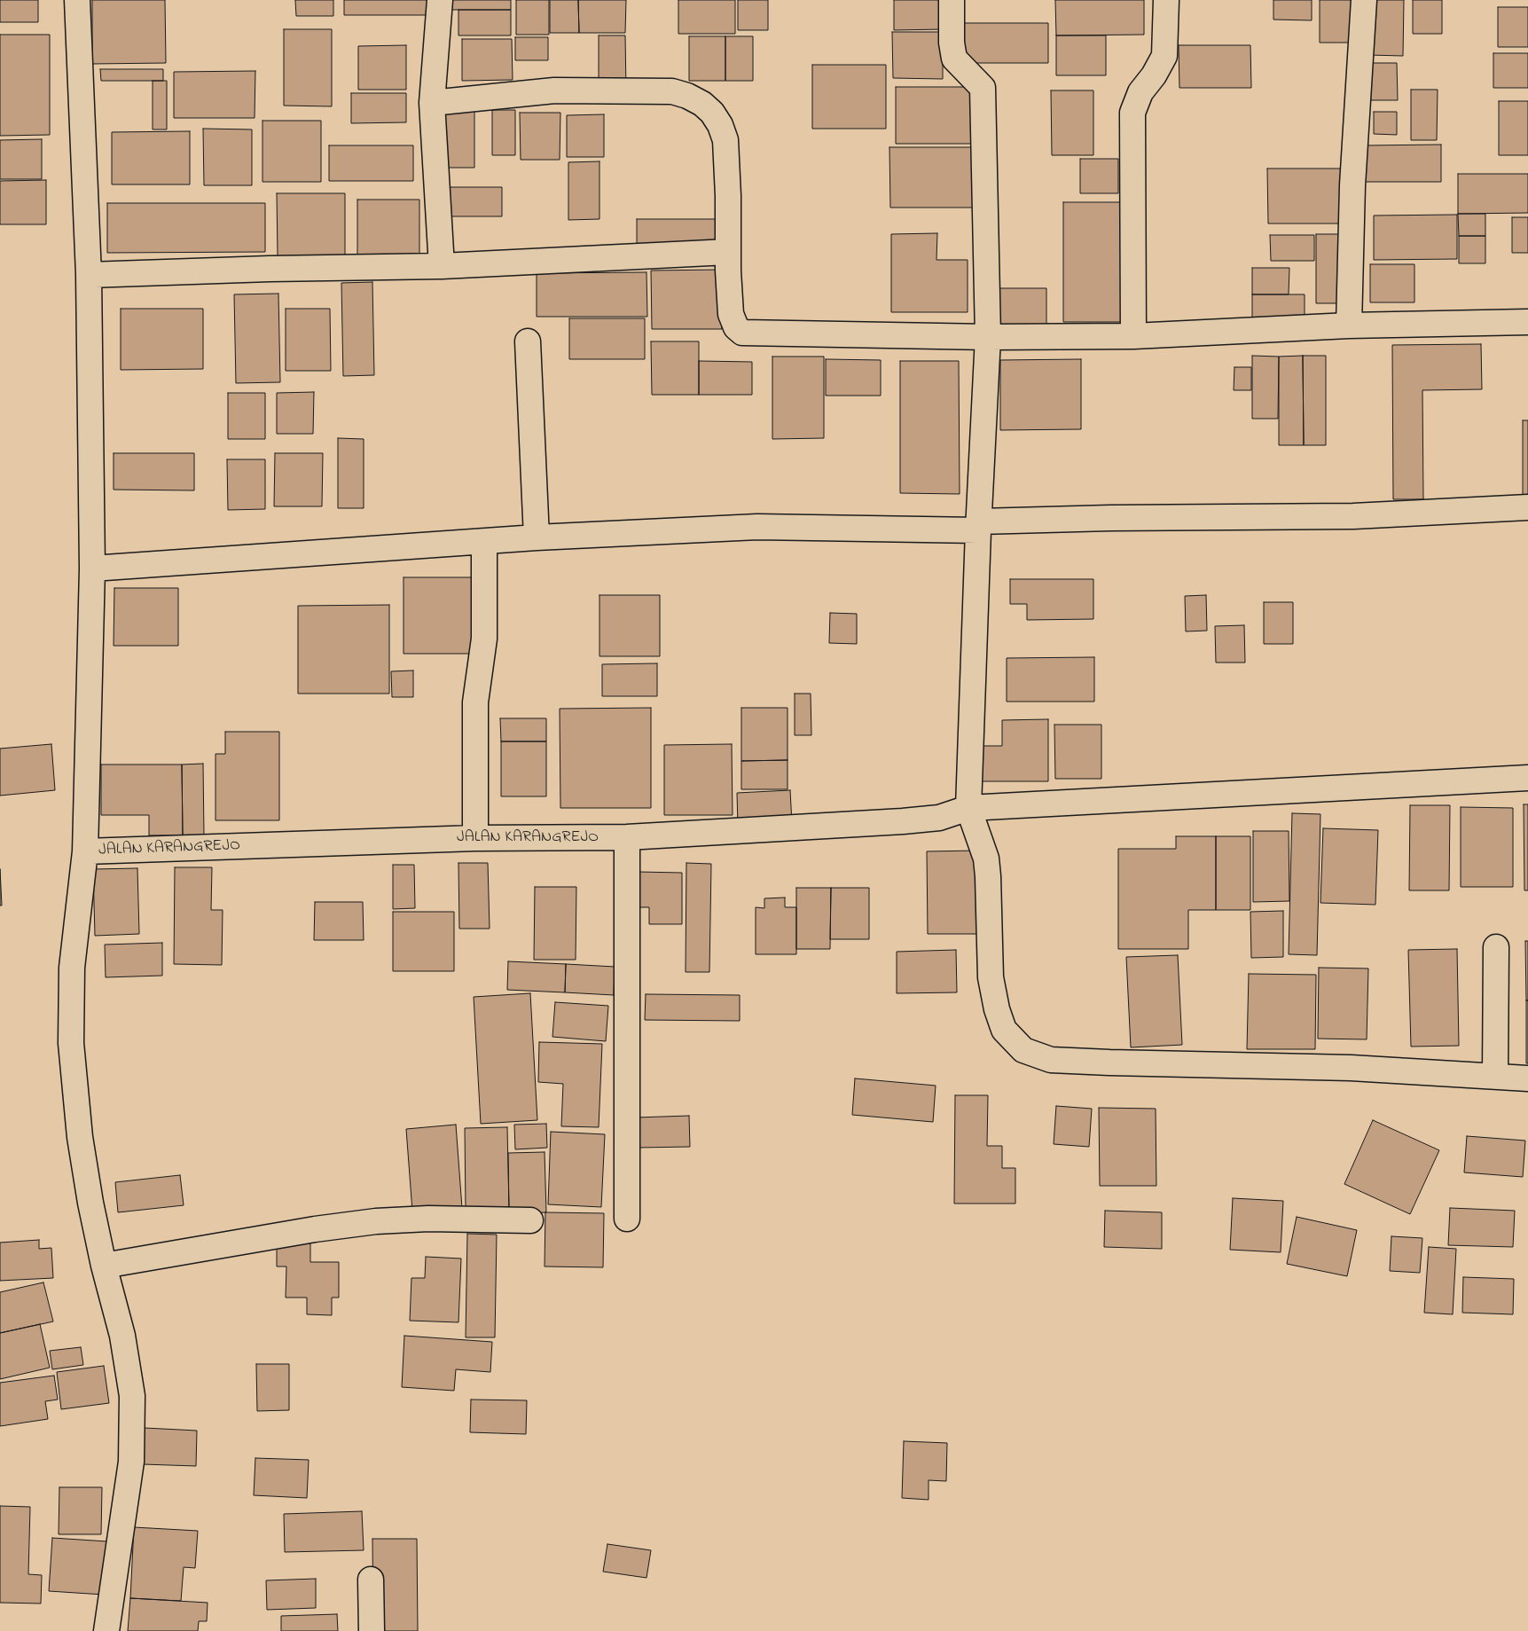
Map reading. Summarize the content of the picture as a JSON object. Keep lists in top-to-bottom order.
{
  "streets": {
    "street": ["JALAN KARANGREJO"]
  }
}
